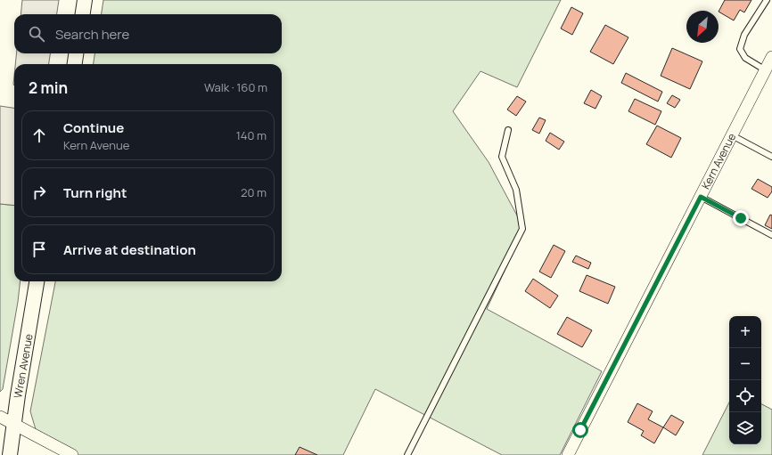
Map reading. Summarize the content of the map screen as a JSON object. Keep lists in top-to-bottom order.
{
  "streets": {
    "street": ["Kern Avenue", "Wren Avenue"]
  },
  "north": "bottom left",
  "page": {
    "search": "Search here",
    "heading": ["2 min", "Walk · 160 m"],
    "list": [
      ["Continue", "Kern Avenue", "140 m"],
      ["Turn right", "20 m"],
      "Arrive at destination"
    ],
    "map_buttons": ["+", "−"]
  }
}
